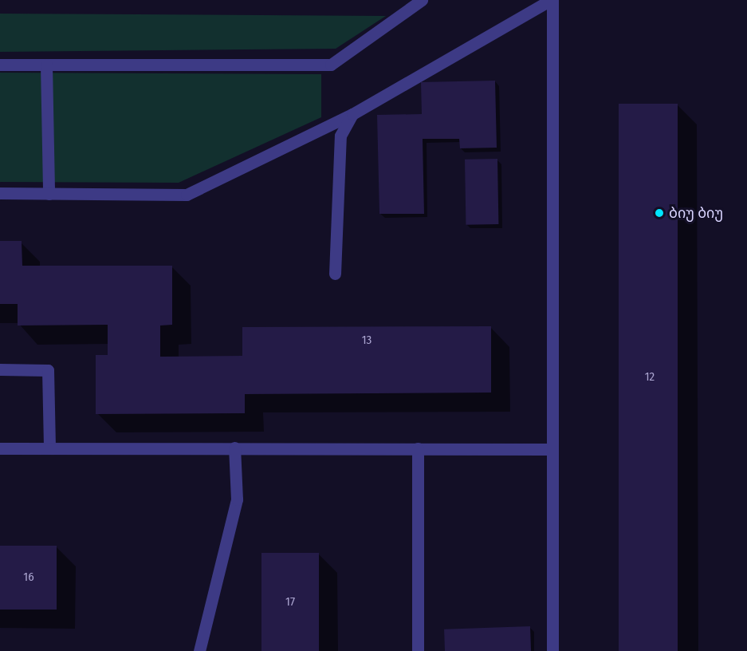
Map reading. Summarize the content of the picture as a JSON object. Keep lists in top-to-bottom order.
{
  "places": ["ბიუ ბიუ"],
  "house_numbers": [
    "13",
    "12",
    "16",
    "17"
  ]
}
